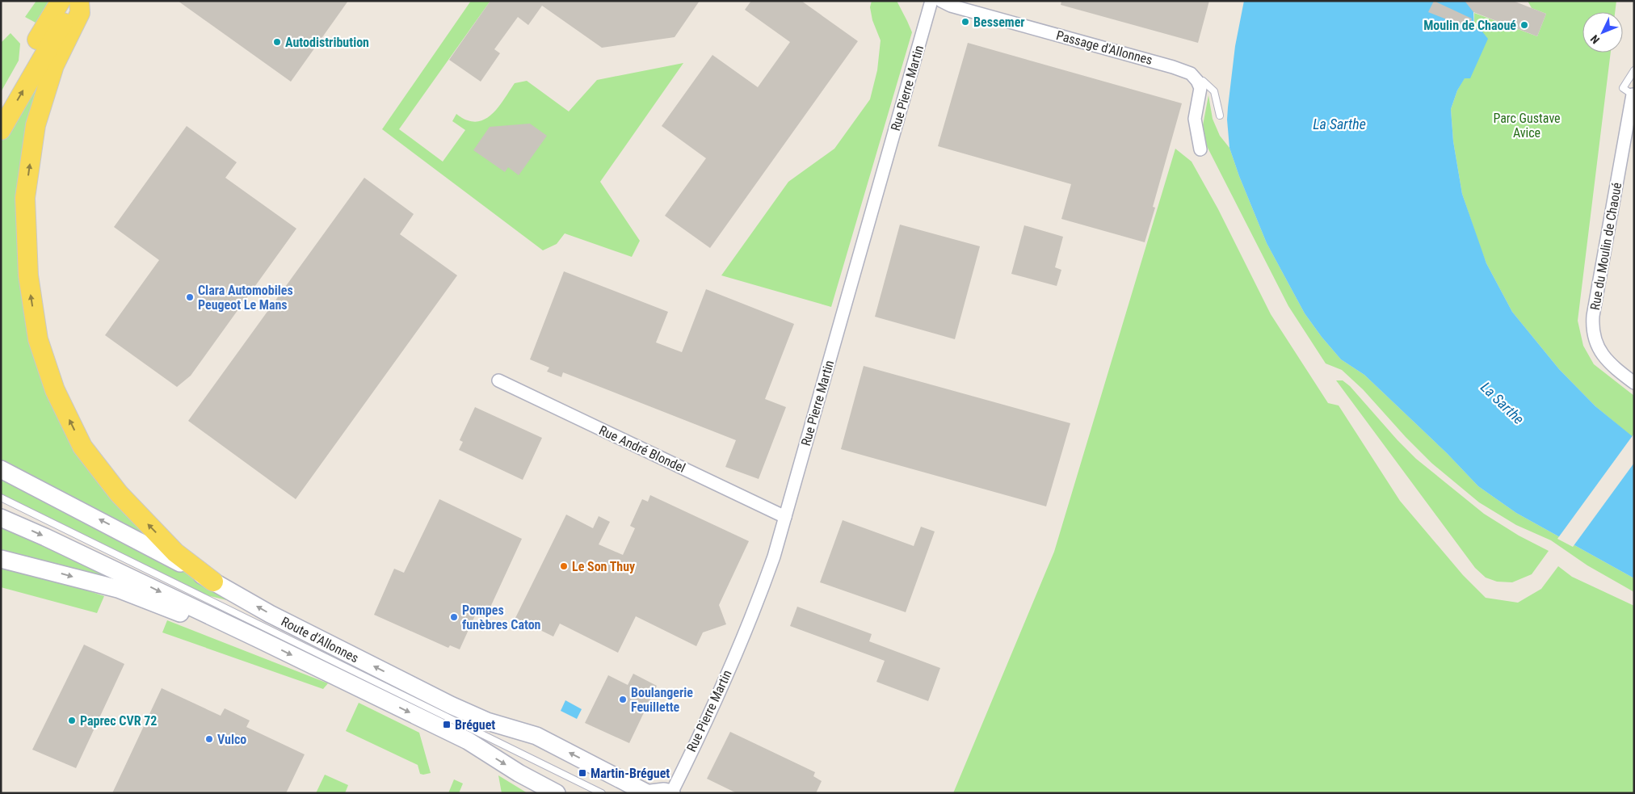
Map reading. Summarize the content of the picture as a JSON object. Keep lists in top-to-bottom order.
{
  "streets": {
    "main road": ["Route d'Allonnes"],
    "street": [
      "Passage d'Allonnes",
      "Rue Pierre Martin",
      "Rue du Moulin de Chaoué",
      "Rue André Blondel"
    ]
  },
  "crossings": [
    ["Rue Pierre Martin", "Rue André Blondel"]
  ],
  "water": ["La Sarthe"],
  "parks": ["Parc Gustave Avice"],
  "places": {
    "other": [
      "Bessemer",
      "Moulin de Chaoué",
      "Autodistribution",
      "Clara Automobiles Peugeot Le Mans",
      "Le Son Thuy",
      "Pompes funèbres Caton",
      "Boulangerie Feuillette",
      "Paprec CVR 72",
      "Vulco"
    ],
    "transit": ["Bréguet", "Martin-Bréguet"]
  },
  "north": "bottom left"
}
